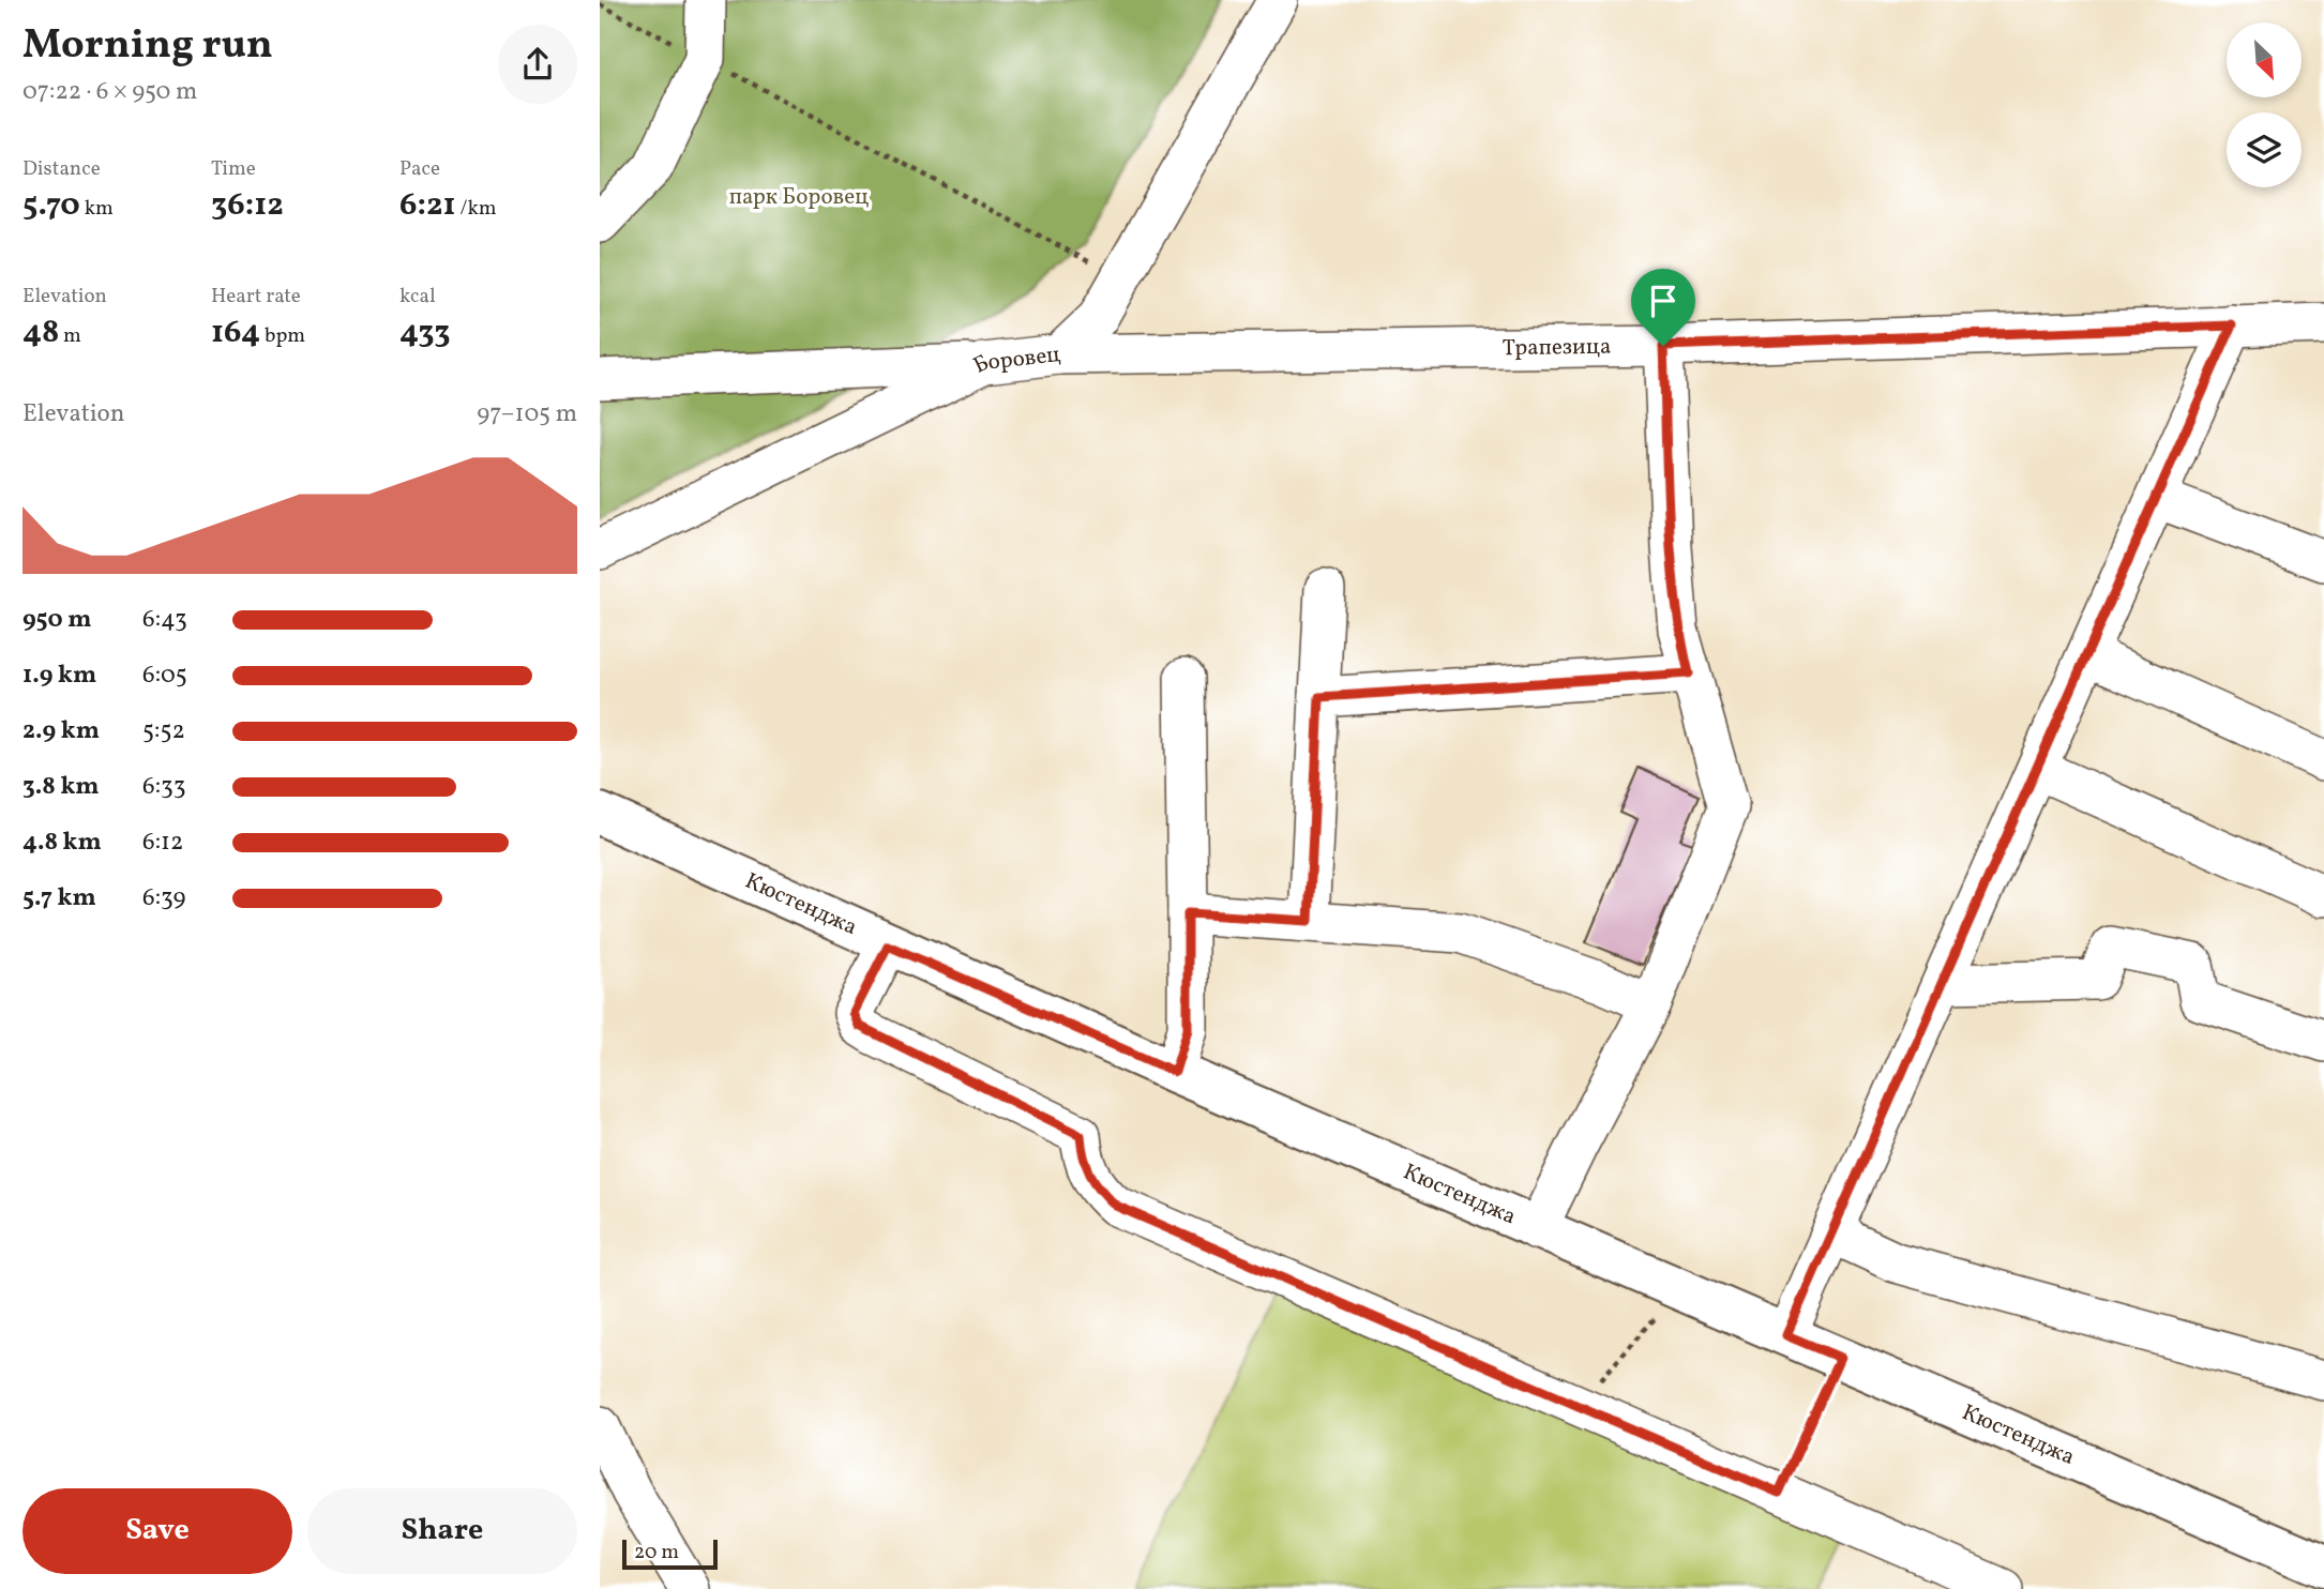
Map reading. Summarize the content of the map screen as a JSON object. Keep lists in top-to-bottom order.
{
  "streets": {
    "main road": ["Кюстенджа"],
    "street": ["Трапезица", "Боровец"]
  },
  "crossings": [
    ["Трапезица", "Боровец"]
  ],
  "parks": ["парк Боровец"],
  "scale_bar": "20 m",
  "north": "bottom right",
  "page": {
    "heading": ["Morning run", "07:22 · 6 × 950 m"],
    "stats": [
      ["Distance", "5.70 km"],
      ["Time", "36:12"],
      ["Pace", "6:21 /km"],
      ["Elevation", "48 m"],
      ["Heart rate", "164 bpm"],
      ["kcal", "433"]
    ],
    "chart": ["Elevation", "97–105 m"],
    "list": [
      {
        "name": "950 m",
        "note": "6:43"
      },
      {
        "name": "1.9 km",
        "note": "6:05"
      },
      {
        "name": "2.9 km",
        "note": "5:52"
      },
      {
        "name": "3.8 km",
        "note": "6:33"
      },
      {
        "name": "4.8 km",
        "note": "6:12"
      },
      {
        "name": "5.7 km",
        "note": "6:39"
      }
    ],
    "buttons": ["Save", "Share"],
    "scale": "20 m"
  }
}
